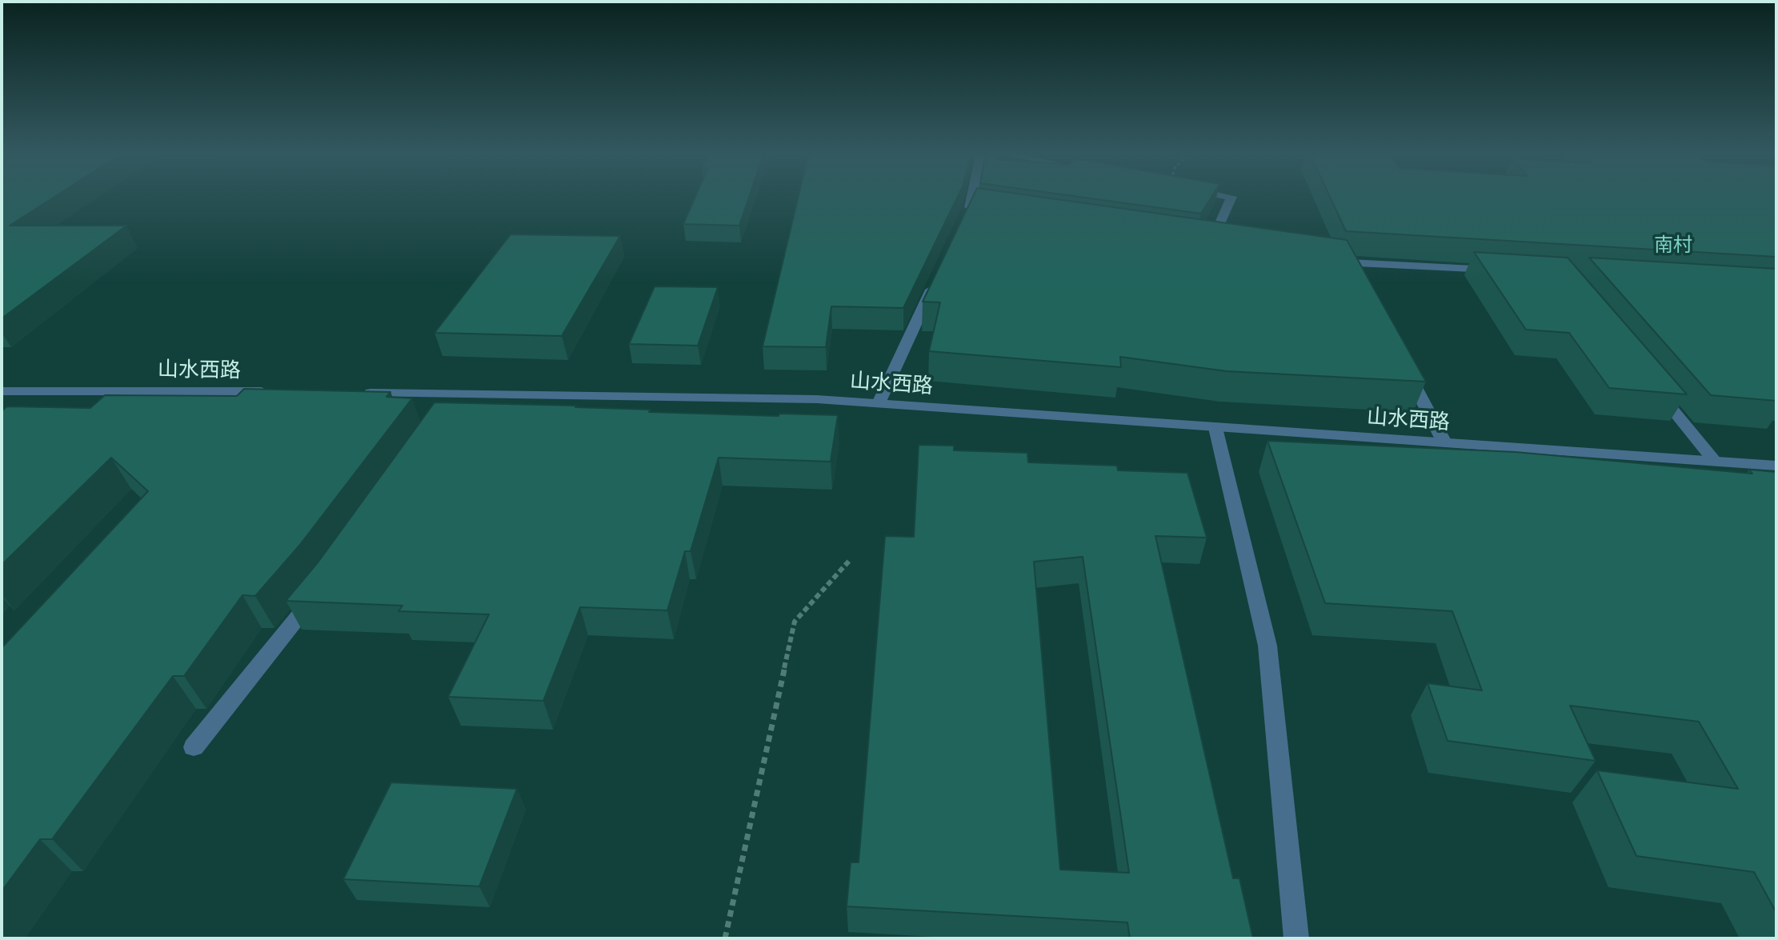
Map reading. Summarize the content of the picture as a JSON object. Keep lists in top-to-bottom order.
{
  "streets": {
    "street": ["山水西路"]
  },
  "districts": ["南村"]
}
